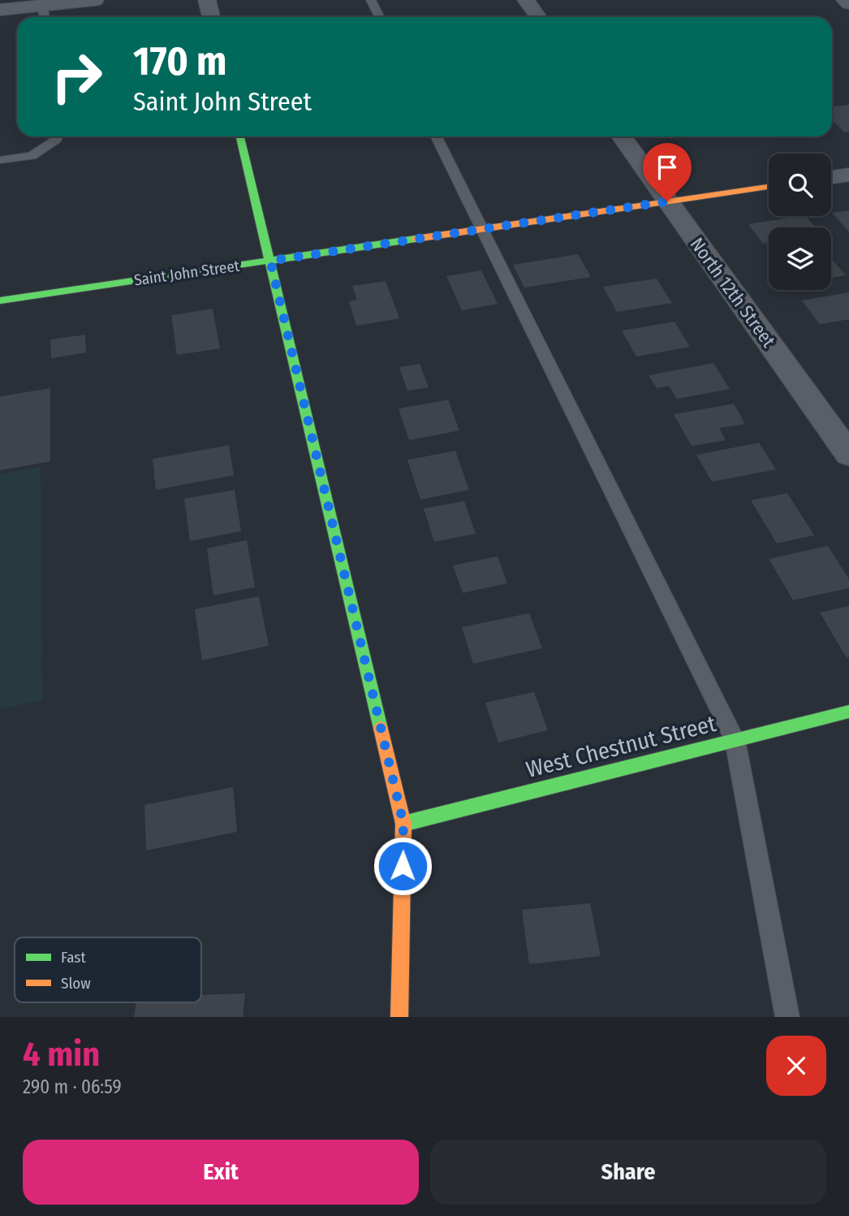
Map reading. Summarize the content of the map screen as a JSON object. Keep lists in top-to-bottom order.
{
  "streets": {
    "street": ["Saint John Street", "North 12th Street", "West Chestnut Street"]
  },
  "crossings": [
    ["Saint John Street", "North 12th Street"]
  ],
  "legend": ["Fast", "Slow"],
  "page": {
    "turn": ["170 m", "Saint John Street"],
    "heading": ["4 min", "290 m · 06:59"],
    "buttons": ["Exit", "Share"]
  }
}
